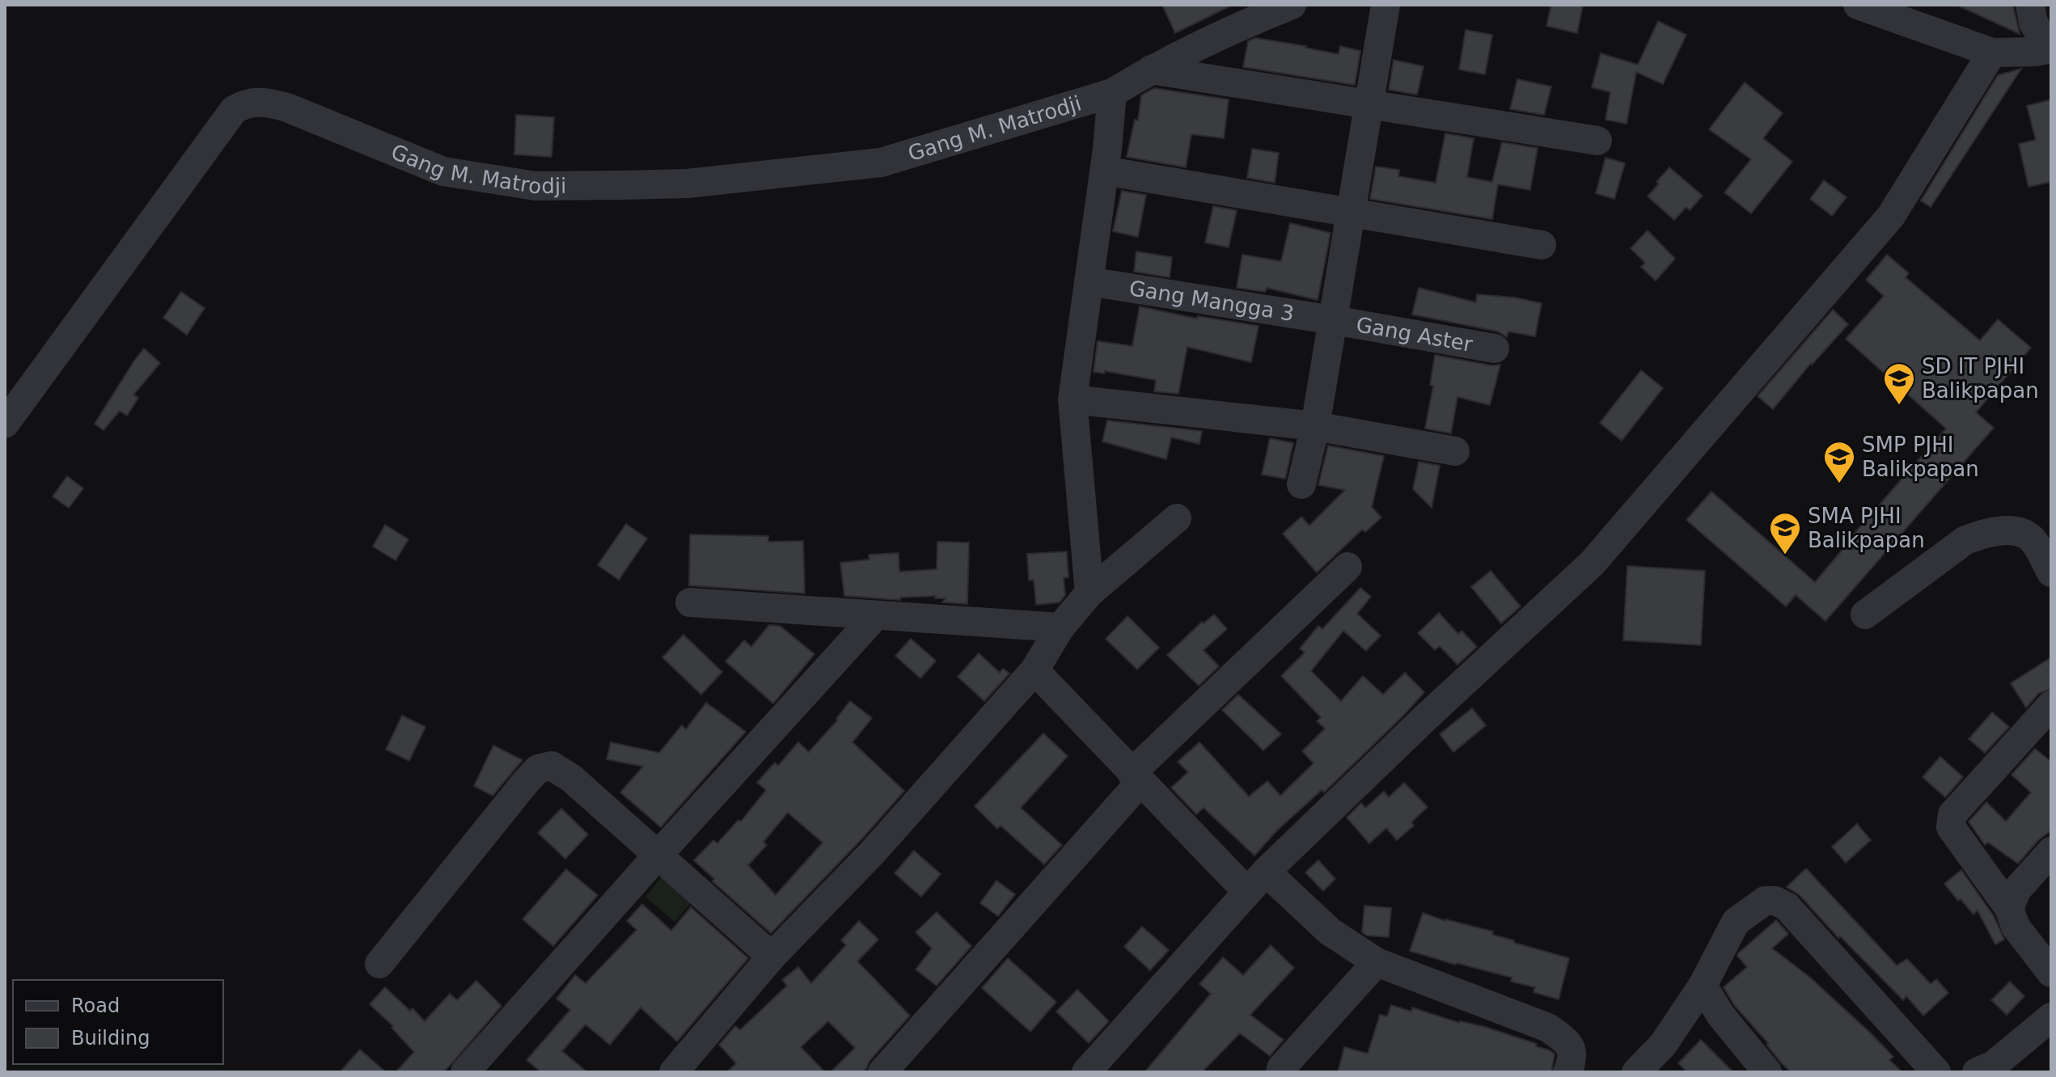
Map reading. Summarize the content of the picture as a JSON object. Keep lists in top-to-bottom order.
{
  "streets": {
    "street": ["Gang M. Matrodji", "Gang Mangga 3", "Gang Aster"]
  },
  "crossings": [
    ["Gang Mangga 3", "Gang Aster"]
  ],
  "places": {
    "school or university": ["SD IT PJHI Balikpapan", "SMP PJHI Balikpapan", "SMA PJHI Balikpapan"]
  },
  "legend": ["Road", "Building"]
}
